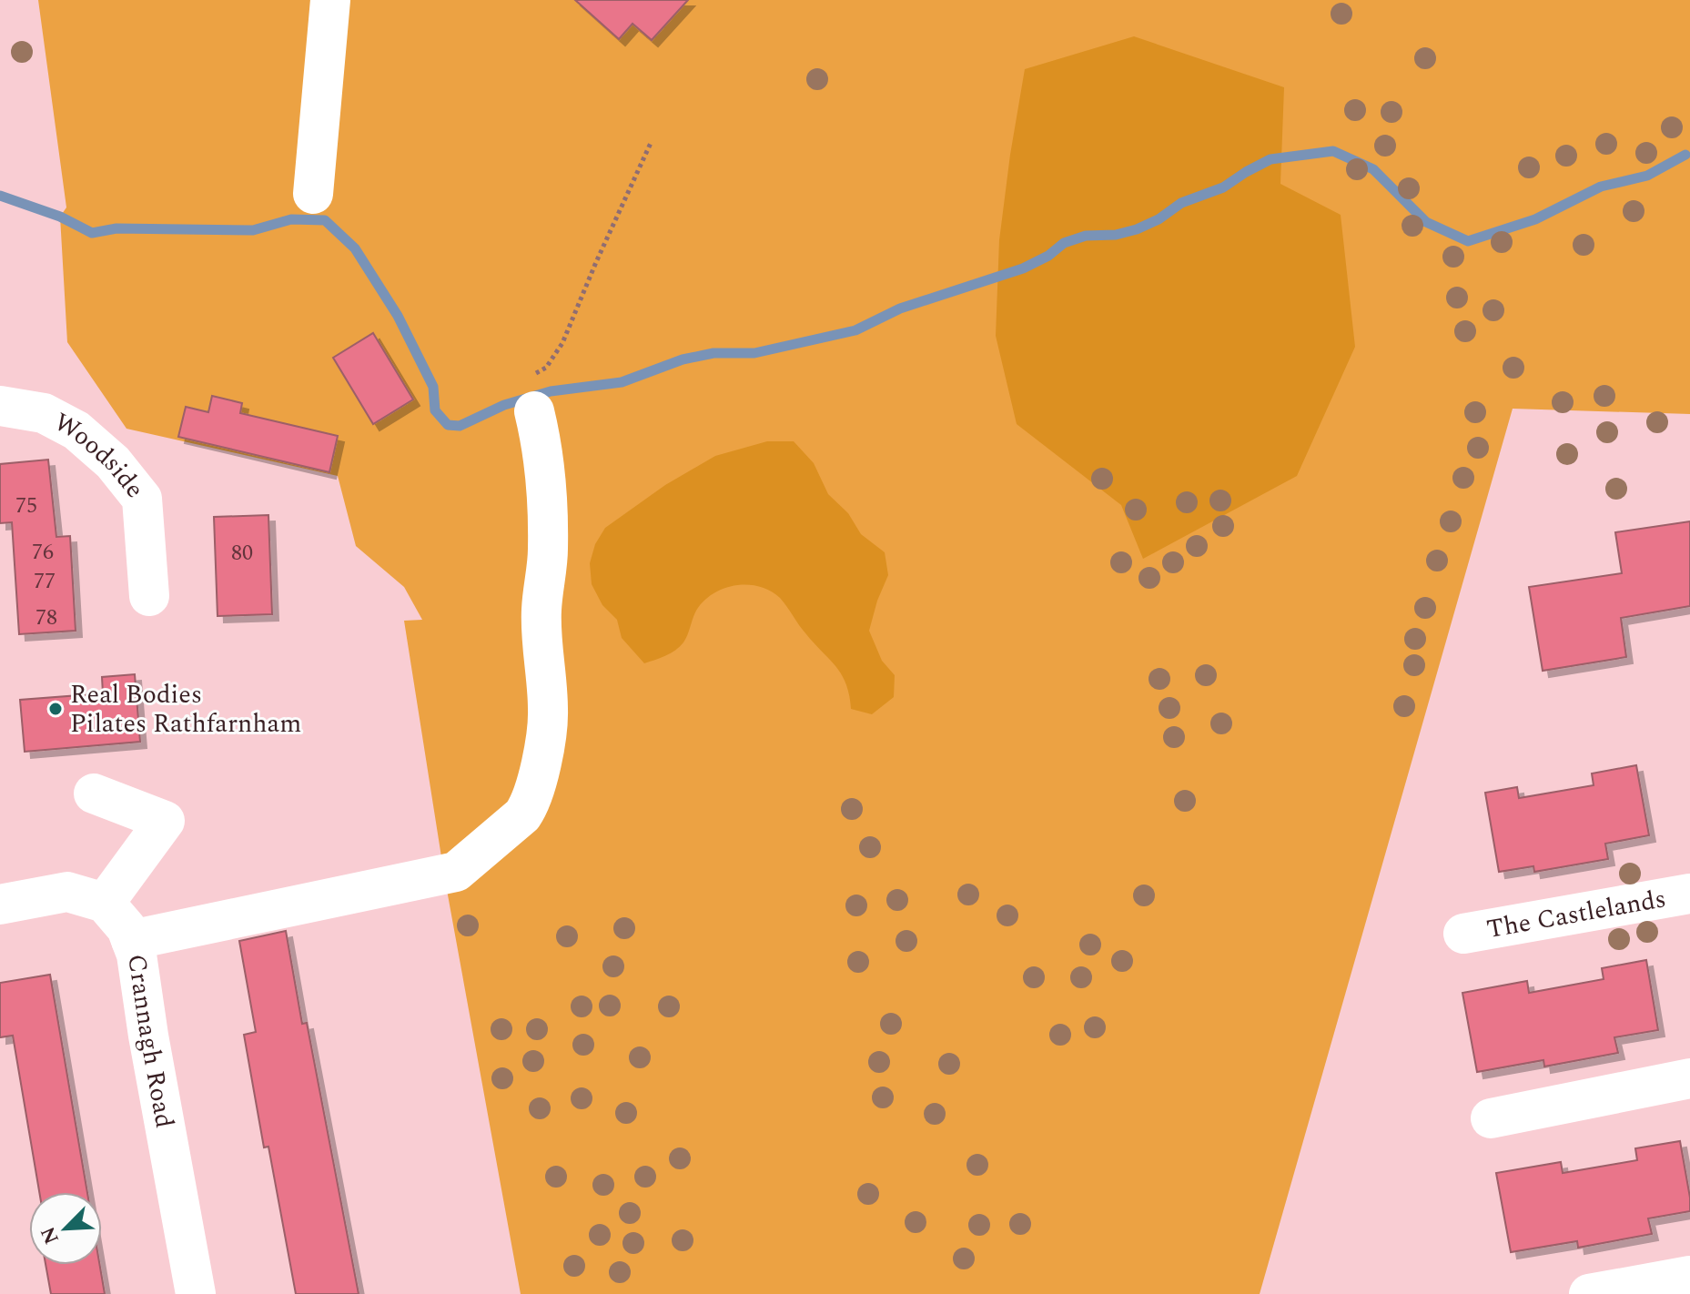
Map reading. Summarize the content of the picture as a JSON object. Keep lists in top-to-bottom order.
{
  "streets": {
    "street": ["Woodside", "The Castlelands", "Crannagh Road"]
  },
  "places": ["Real Bodies Pilates Rathfarnham"],
  "house_numbers": [
    "75",
    "76",
    "80",
    "77",
    "78"
  ],
  "north": "bottom left"
}
